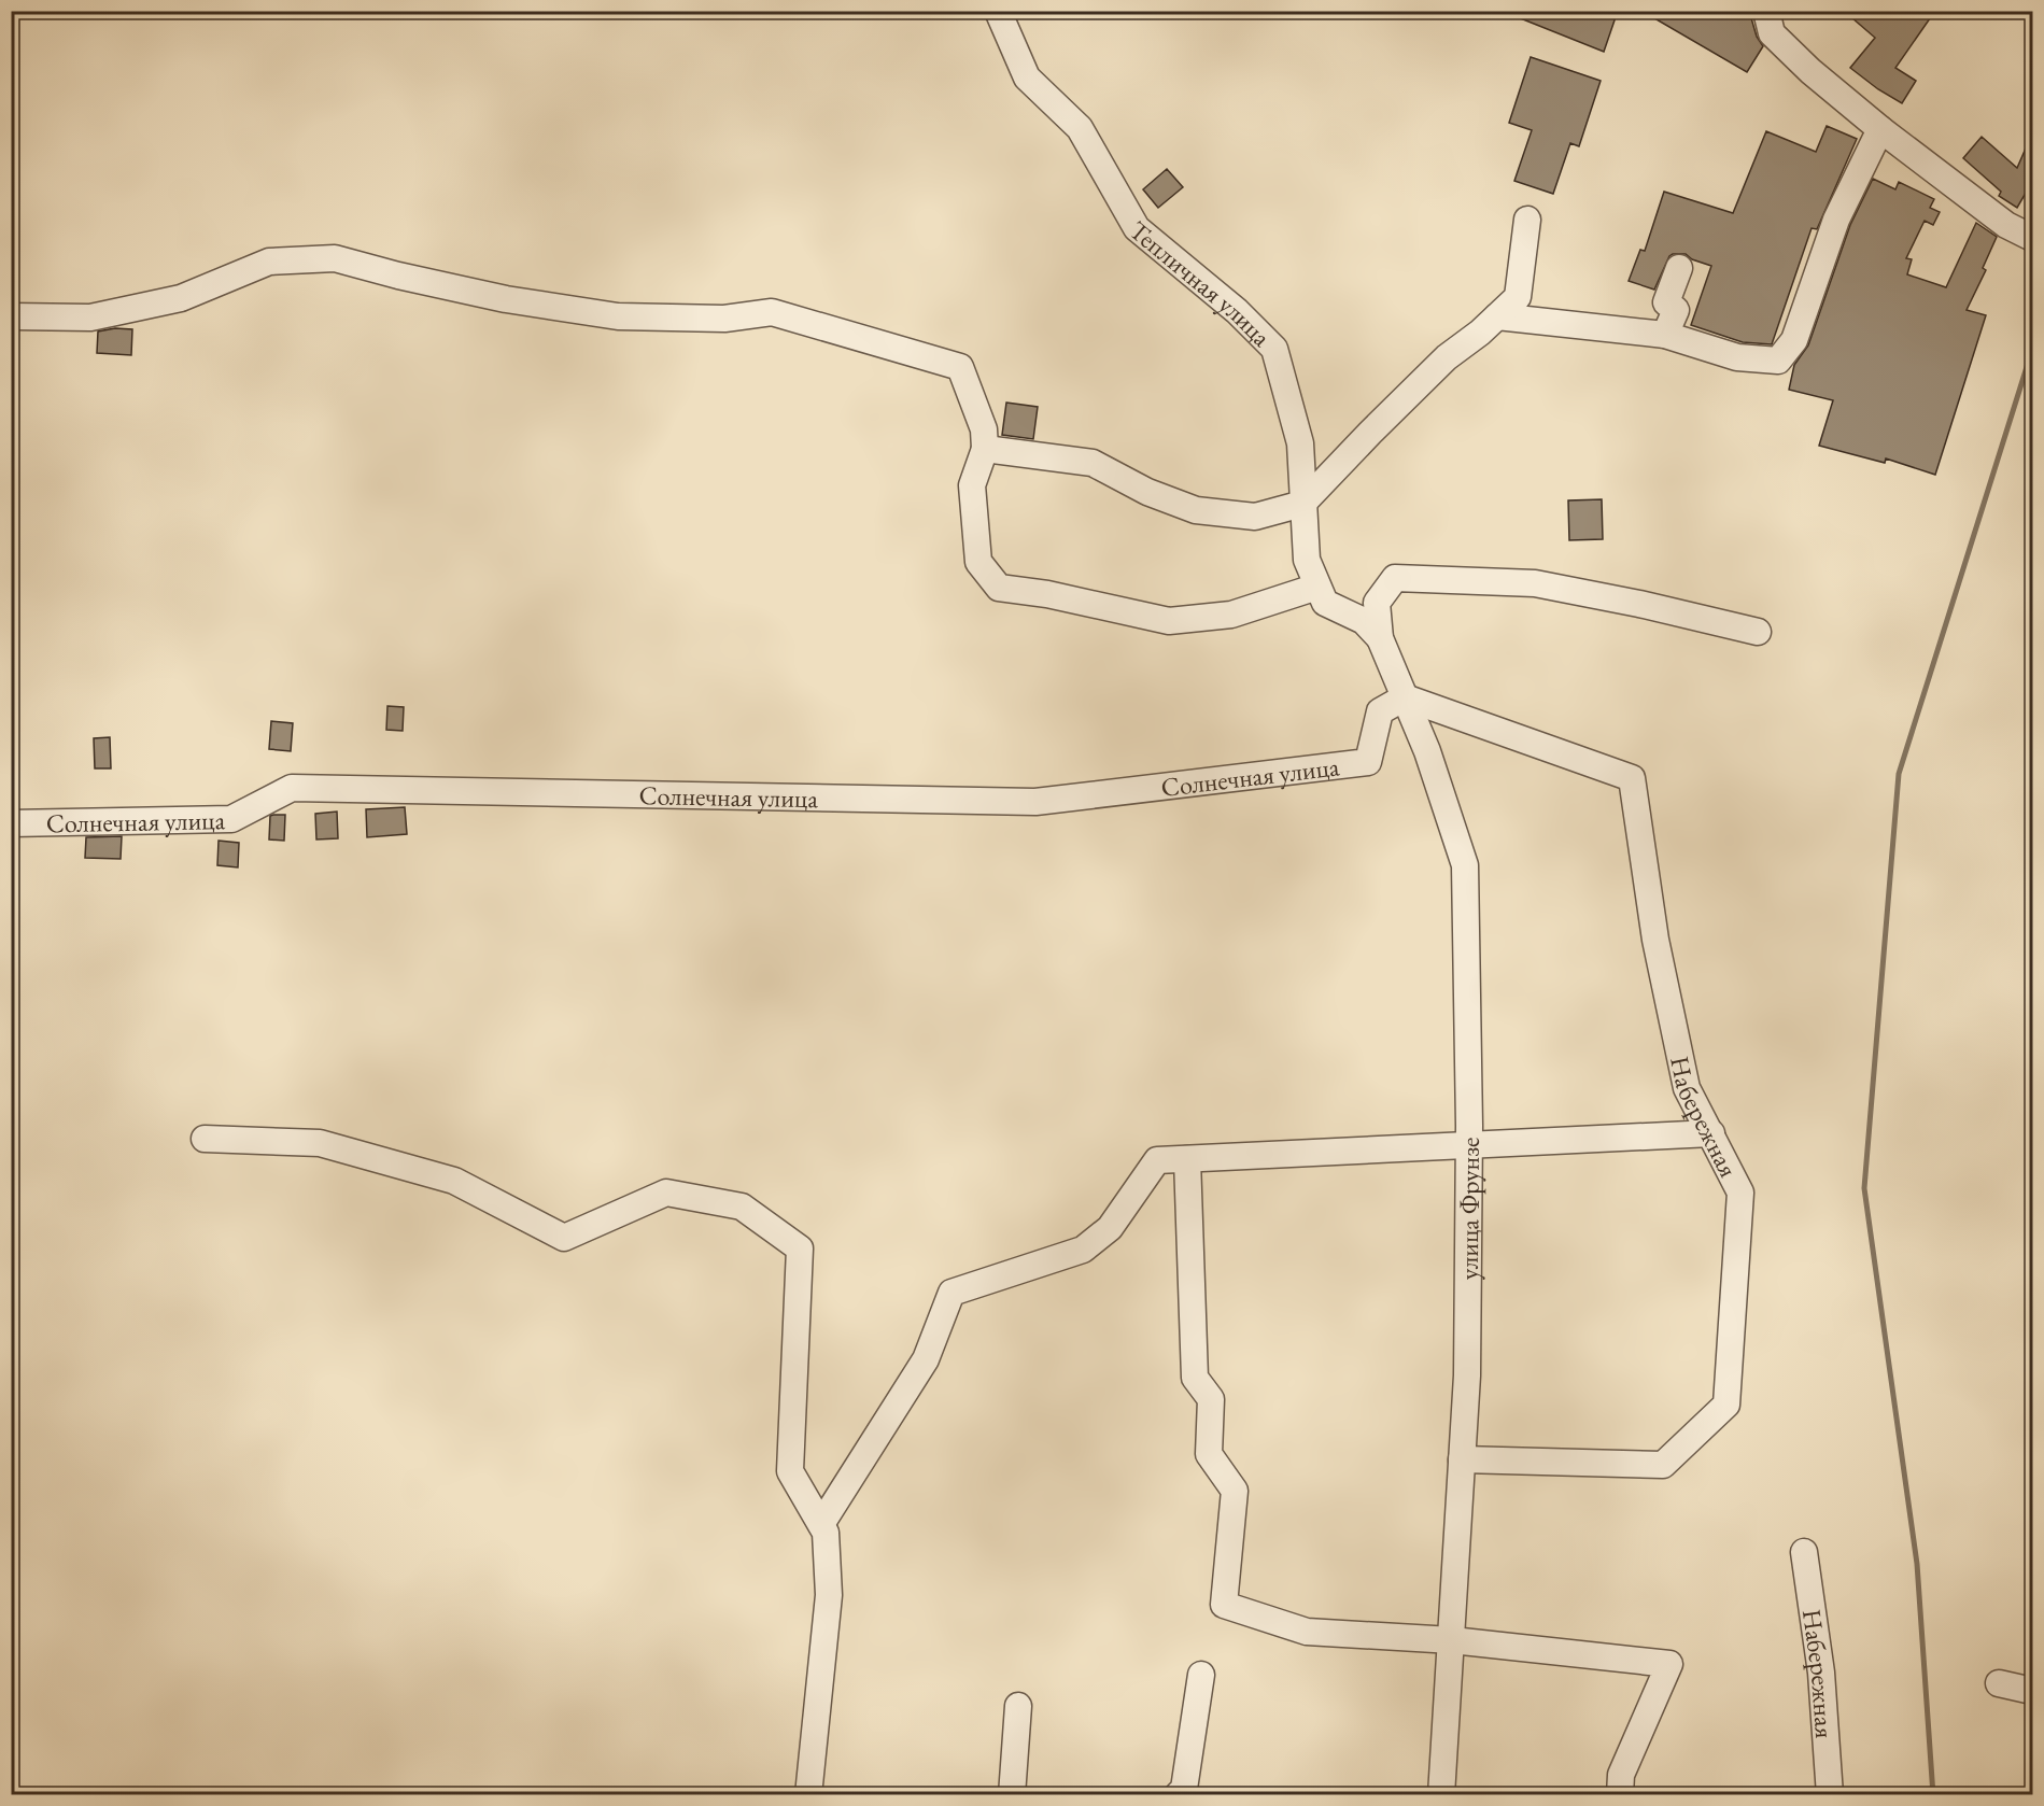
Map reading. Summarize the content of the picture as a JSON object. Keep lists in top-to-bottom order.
{
  "streets": {
    "street": [
      "Тепличная улица",
      "Солнечная улица",
      "Набережная",
      "улица Фрунзе"
    ]
  },
  "crossings": [
    ["Тепличная улица", "улица Фрунзе"],
    ["Солнечная улица", "Набережная"],
    ["Солнечная улица", "улица Фрунзе"],
    ["Набережная", "улица Фрунзе"]
  ]
}
